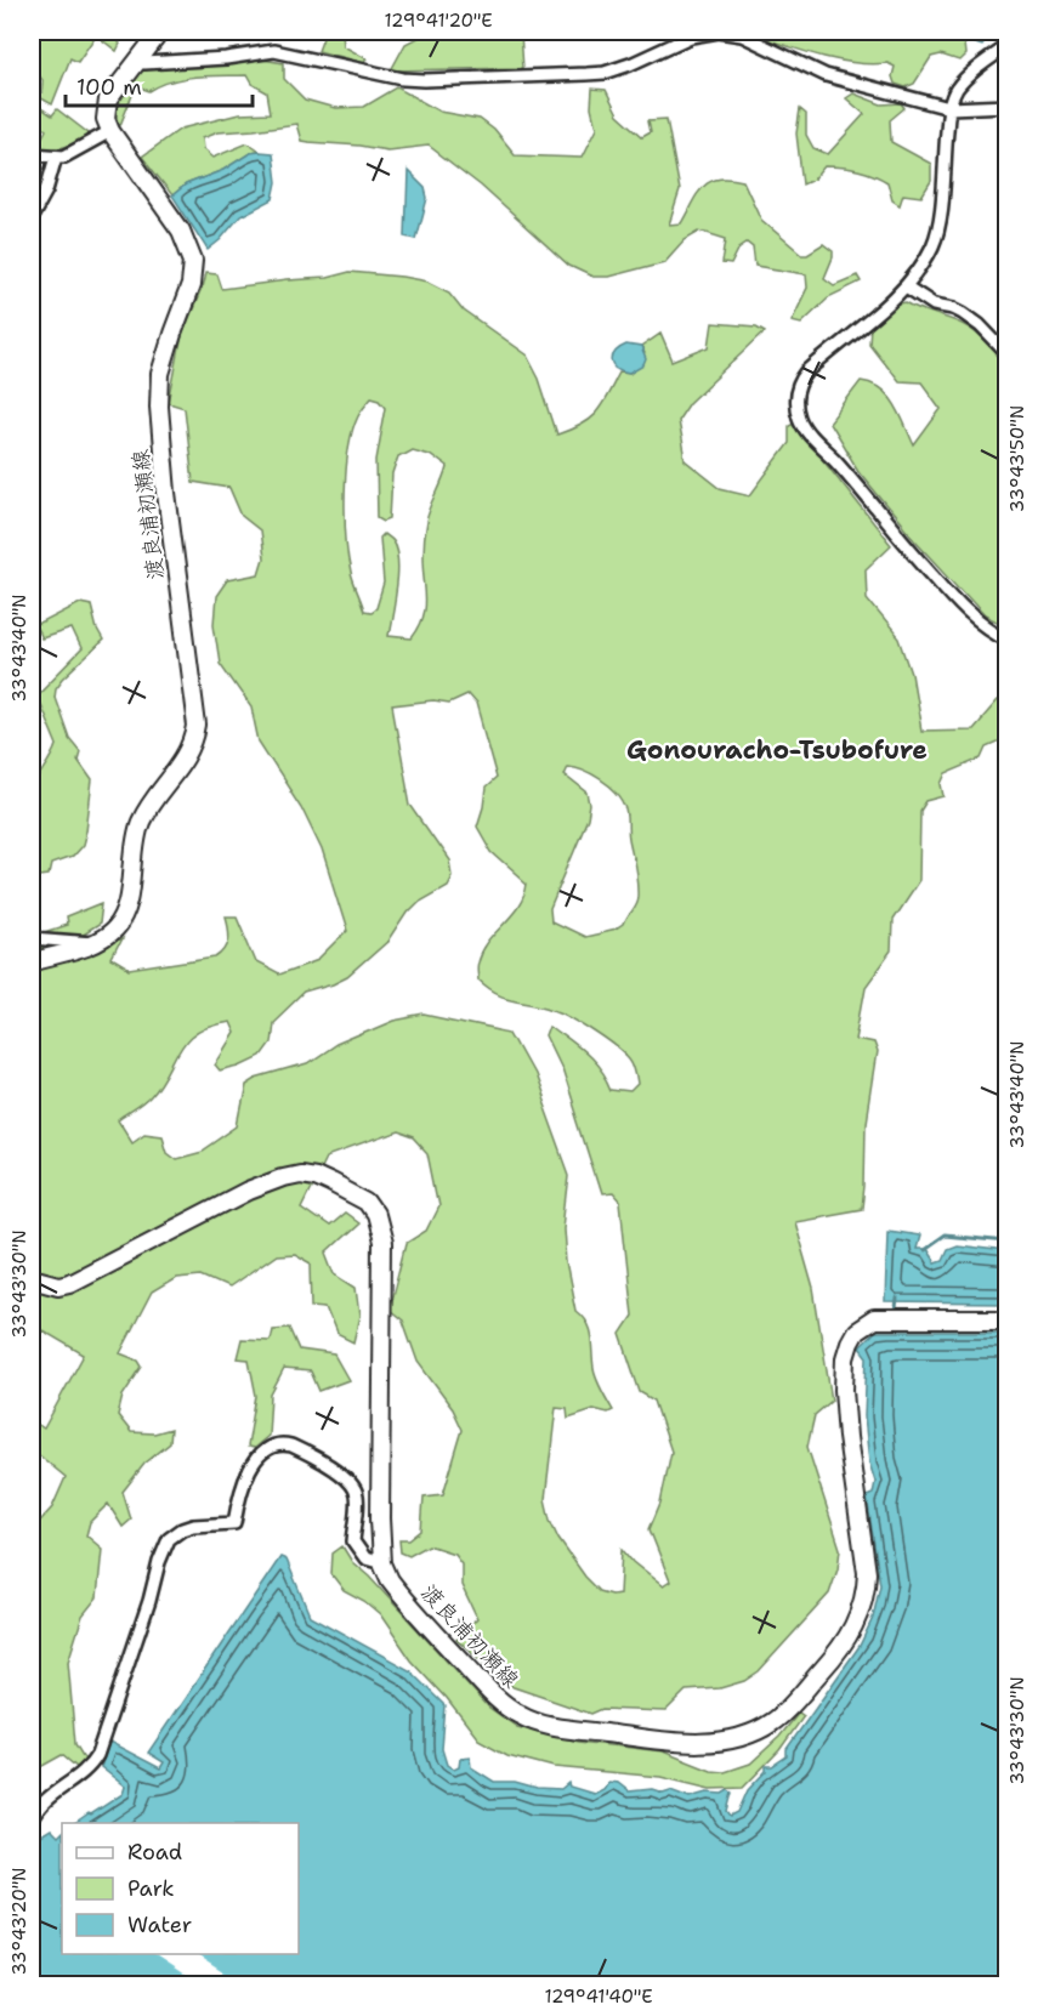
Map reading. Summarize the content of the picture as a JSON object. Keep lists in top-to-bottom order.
{
  "streets": {
    "main road": ["渡良浦初瀬線"]
  },
  "districts": ["Gonouracho-Tsubofure"],
  "legend": ["Road", "Park", "Water"],
  "scale_bar": "100 m",
  "coordinates": [
    "129°41'20\"E",
    "33°43'50\"N",
    "33°43'40\"N",
    "33°43'30\"N",
    "33°43'20\"N",
    "129°41'40\"E"
  ]
}
